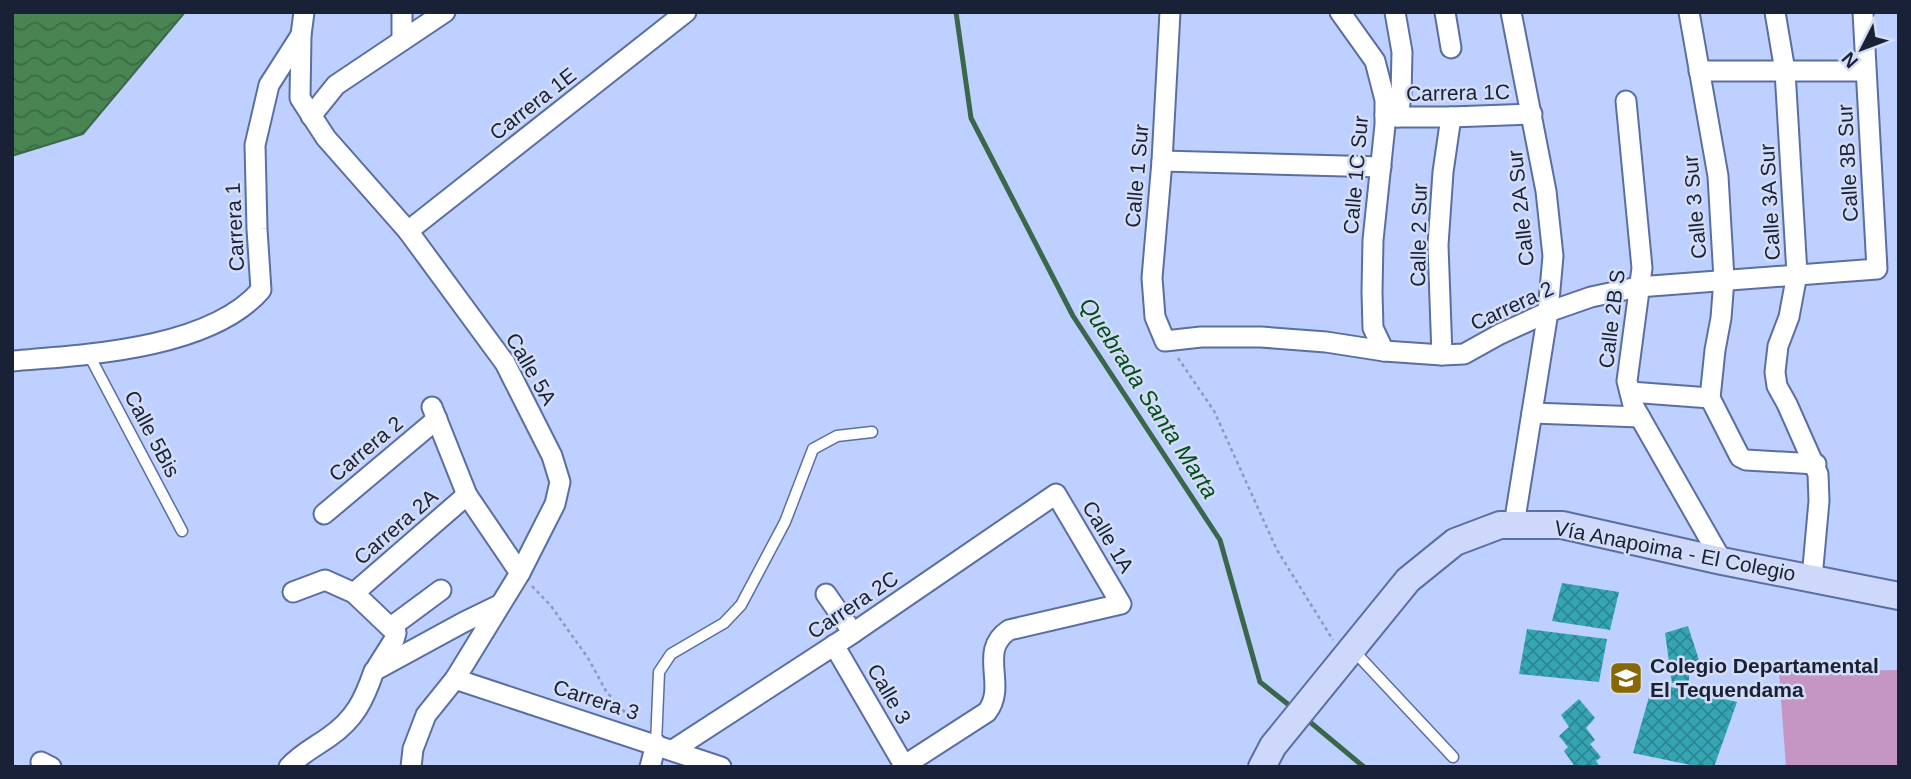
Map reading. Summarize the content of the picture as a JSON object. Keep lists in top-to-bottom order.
{
  "streets": {
    "main road": ["Vía Anapoima - El Colegio"],
    "street": [
      "Carrera 1C",
      "Carrera 1E",
      "Calle 3B Sur",
      "Calle 1C Sur",
      "Calle 1 Sur",
      "Calle 3A Sur",
      "Calle 3 Sur",
      "Calle 2A Sur",
      "Carrera 1",
      "Calle 2 Sur",
      "Carrera 2",
      "Calle 2B S",
      "Calle 5A",
      "Carrera 2A",
      "Calle 1A",
      "Carrera 2C",
      "Calle 3",
      "Carrera 3"
    ],
    "lane": ["Calle 5Bis"]
  },
  "crossings": [
    ["Carrera 1C", "Calle 1C Sur"],
    ["Carrera 1C", "Calle 2A Sur"],
    ["Carrera 1C", "Calle 2 Sur"],
    ["Carrera 1E", "Calle 5A"],
    ["Calle 3B Sur", "Carrera 2"],
    ["Calle 1C Sur", "Carrera 2"],
    ["Calle 1 Sur", "Carrera 2"],
    ["Calle 3A Sur", "Carrera 2"],
    ["Calle 3 Sur", "Carrera 2"],
    ["Calle 2A Sur", "Carrera 2"],
    ["Calle 2A Sur", "Vía Anapoima - El Colegio"],
    ["Carrera 1", "Calle 5A"],
    ["Carrera 1", "Calle 5Bis"],
    ["Calle 2 Sur", "Carrera 2"],
    ["Carrera 2", "Calle 2B S"],
    ["Carrera 2", "Carrera 2A"],
    ["Calle 2B S", "Vía Anapoima - El Colegio"],
    ["Calle 5A", "Carrera 3"],
    ["Calle 1A", "Carrera 2C"],
    ["Calle 1A", "Calle 3"],
    ["Carrera 2C", "Calle 3"],
    ["Carrera 2C", "Carrera 3"]
  ],
  "water": ["Quebrada Santa Marta"],
  "places": {
    "school or university": ["Colegio Departamental El Tequendama"]
  },
  "north": "bottom left"
}
